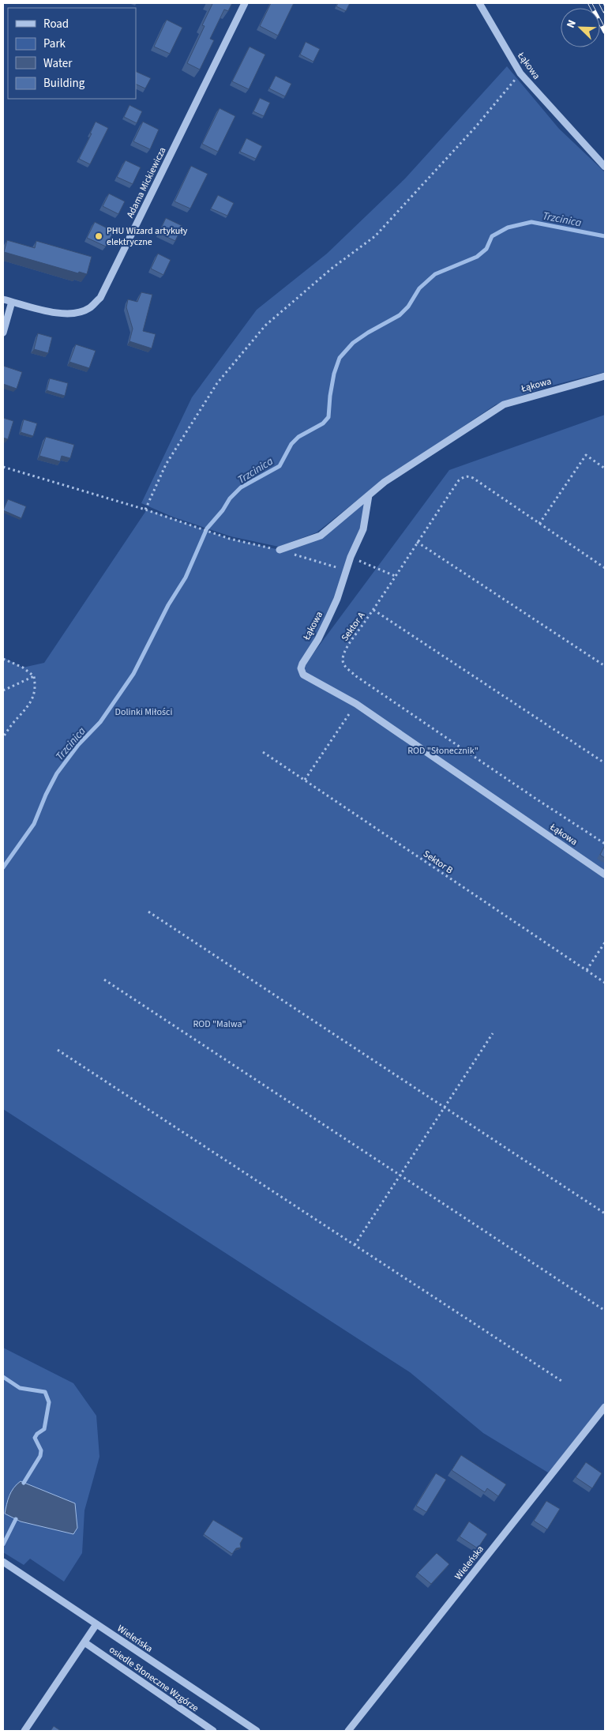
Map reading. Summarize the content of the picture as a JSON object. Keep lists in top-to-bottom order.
{
  "streets": {
    "street": [
      "Łąkowa",
      "Adama Mickiewicza",
      "Wieleńska",
      "osiedle Słoneczne Wzgórze"
    ],
    "path": ["Sektor A", "Sektor B"]
  },
  "water": ["Trzcinica"],
  "parks": ["Dolinki Miłości", "ROD \"Słonecznik\"", "ROD \"Malwa\""],
  "places": ["PHU Wizard artykuły elektryczne"],
  "legend": [
    "Road",
    "Park",
    "Water",
    "Building"
  ],
  "north": "top left"
}
